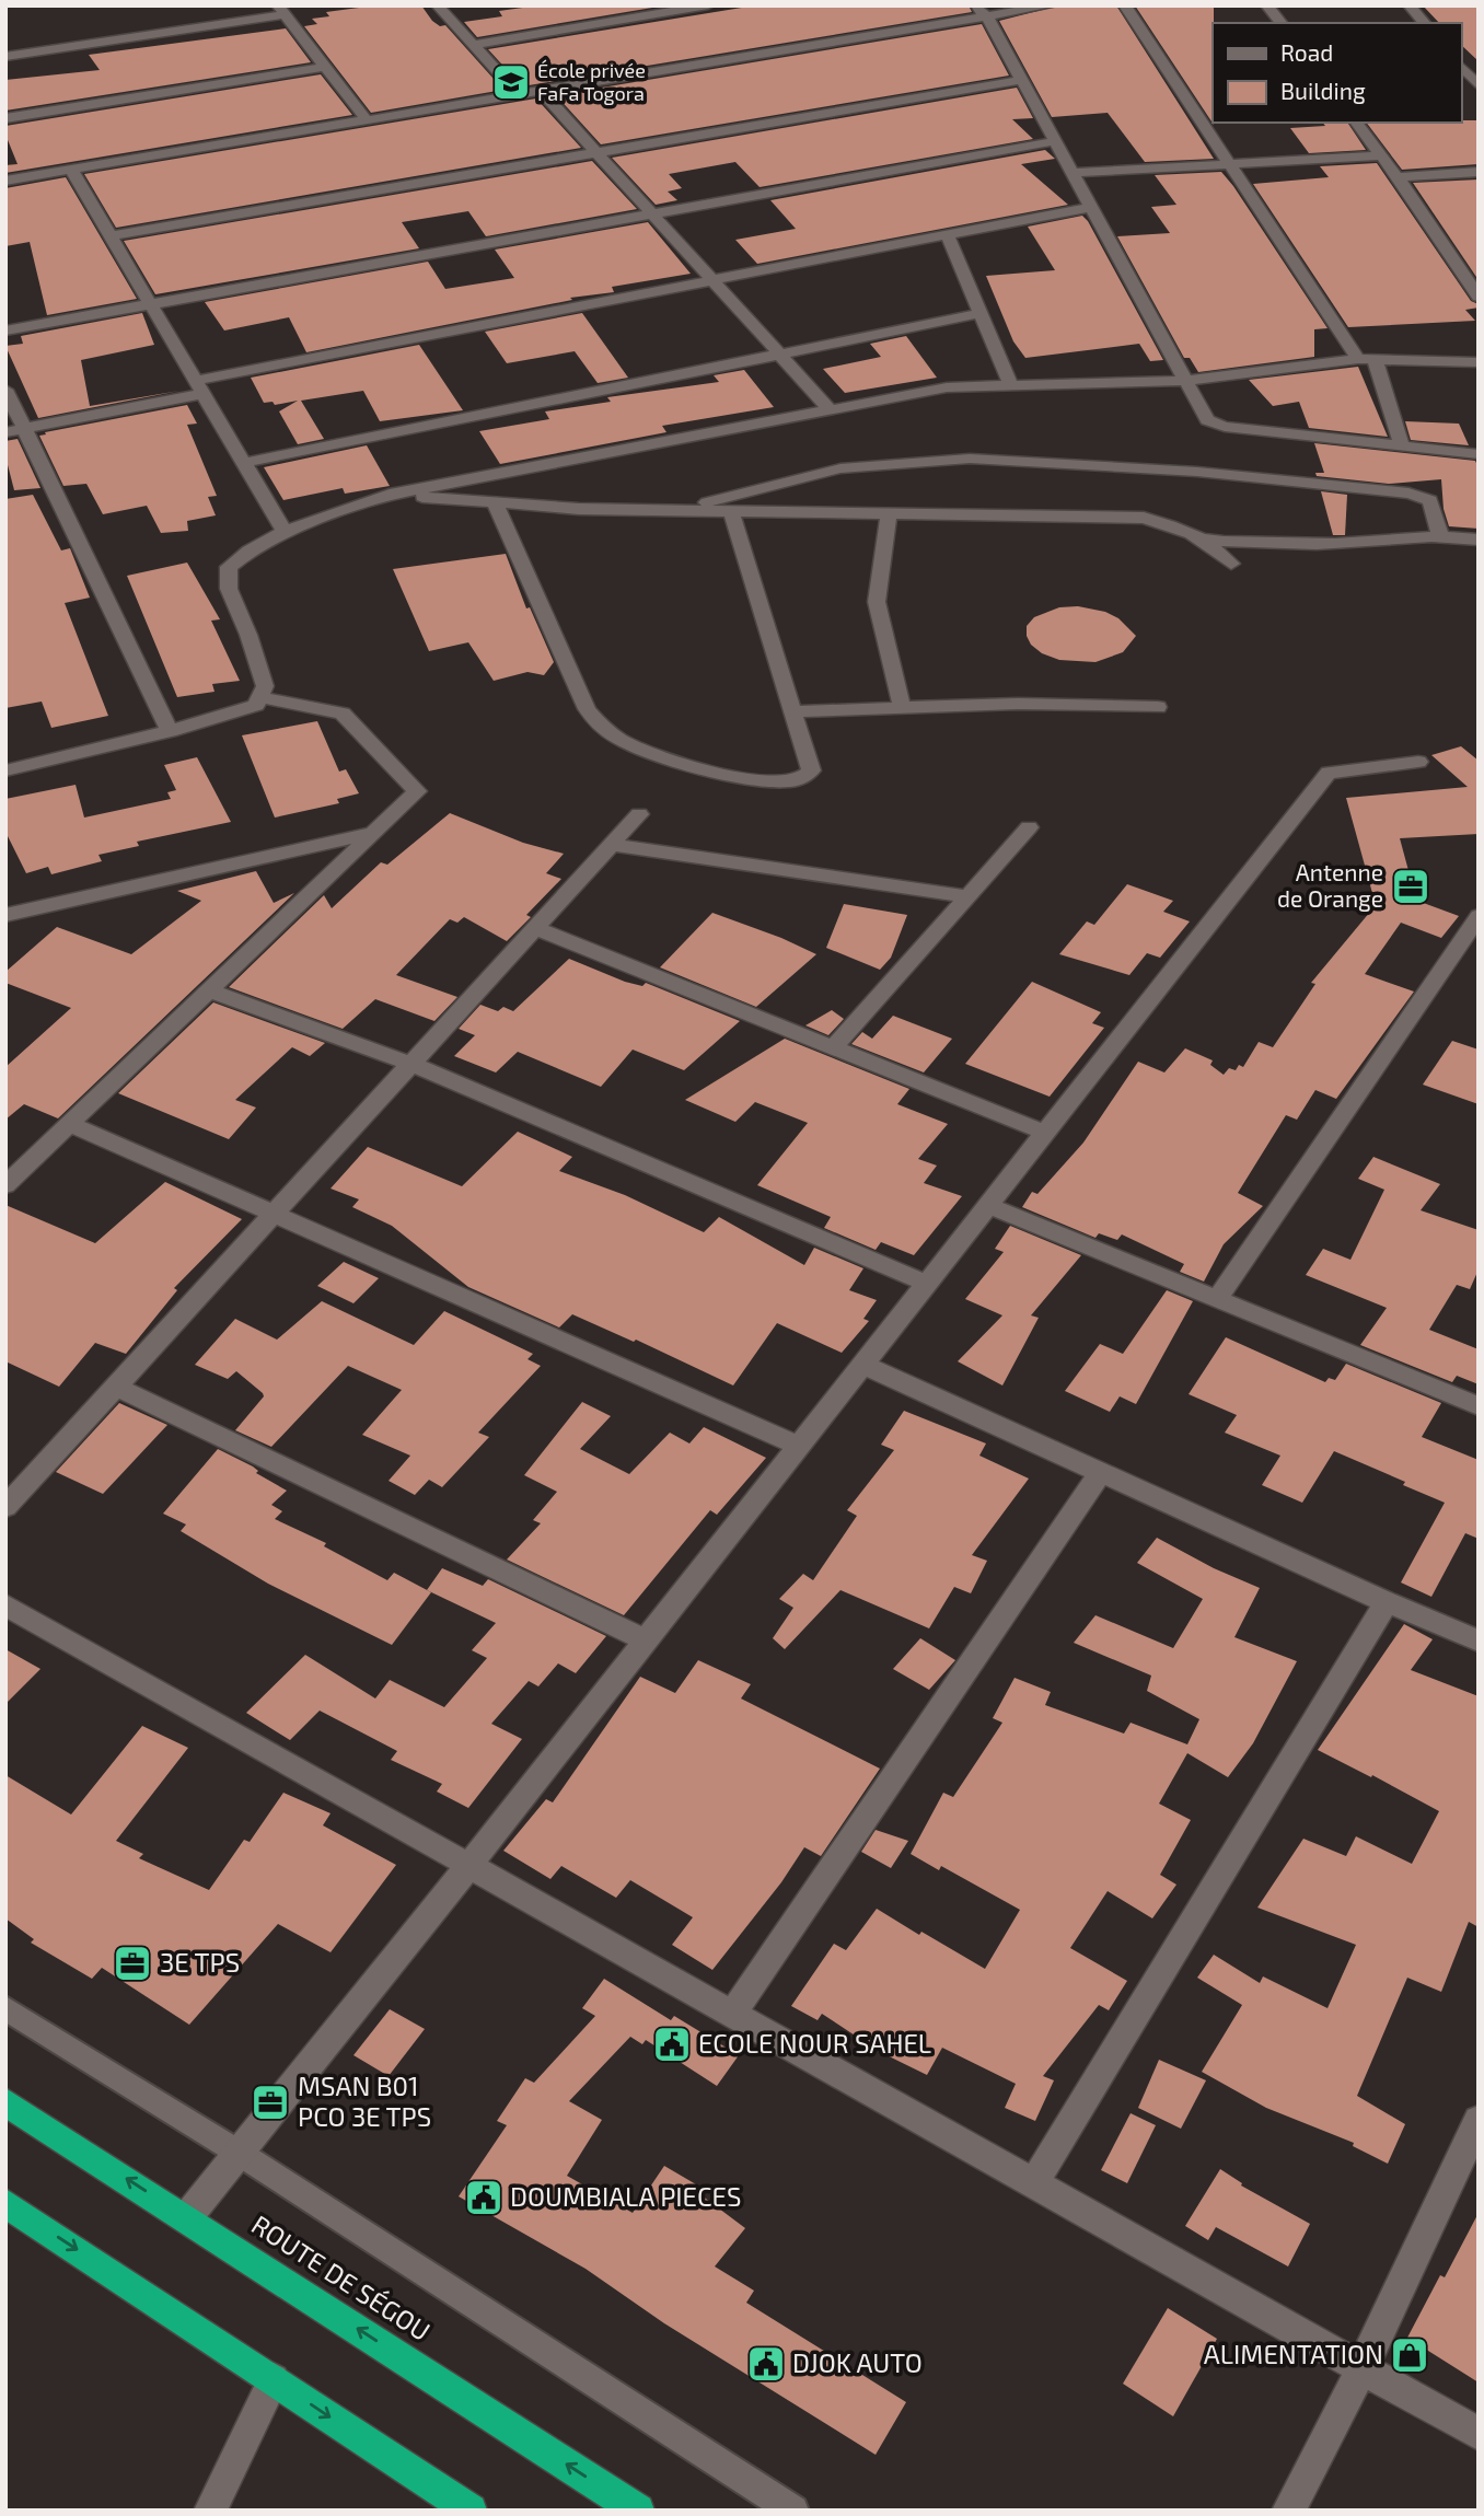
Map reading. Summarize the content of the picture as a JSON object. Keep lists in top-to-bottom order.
{
  "streets": {
    "highway": ["ROUTE DE SÉGOU"]
  },
  "places": {
    "school or university": ["École privée FaFa Togora"],
    "office": ["Antenne de Orange", "3E TPS", "MSAN B01 PCO 3E TPS"],
    "public building": ["ECOLE NOUR SAHEL", "DOUMBIALA PIECES", "DJOK AUTO"],
    "shop": ["ALIMENTATION"]
  },
  "legend": ["Road", "Building"]
}
